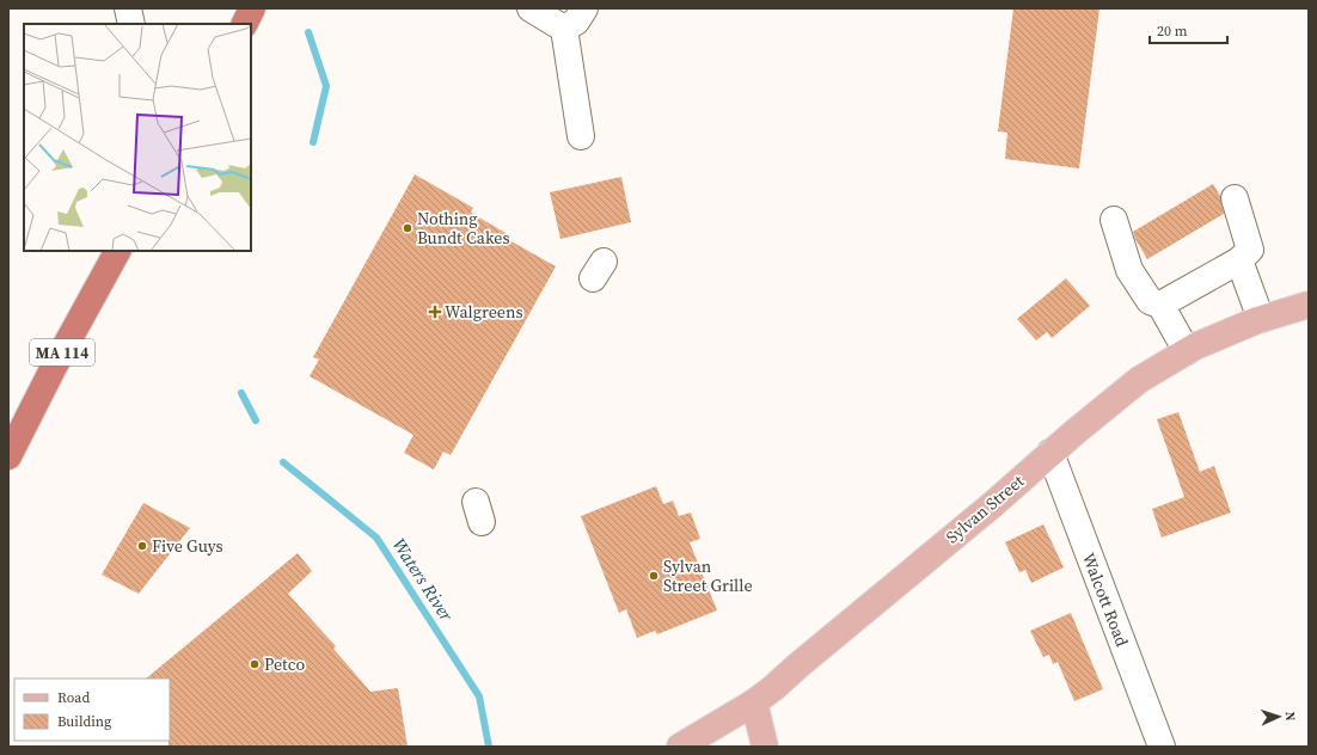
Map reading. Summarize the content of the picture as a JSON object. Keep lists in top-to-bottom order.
{
  "streets": {
    "highway": ["MA 114"],
    "main road": ["Sylvan Street"],
    "street": ["Walcott Road"]
  },
  "crossings": [
    ["Sylvan Street", "Walcott Road"]
  ],
  "water": ["Waters River"],
  "places": {
    "other": [
      "Nothing Bundt Cakes",
      "Five Guys",
      "Sylvan Street Grille",
      "Petco"
    ],
    "health": ["Walgreens"]
  },
  "legend": ["Road", "Building"],
  "scale_bar": "20 m",
  "north": "right"
}
